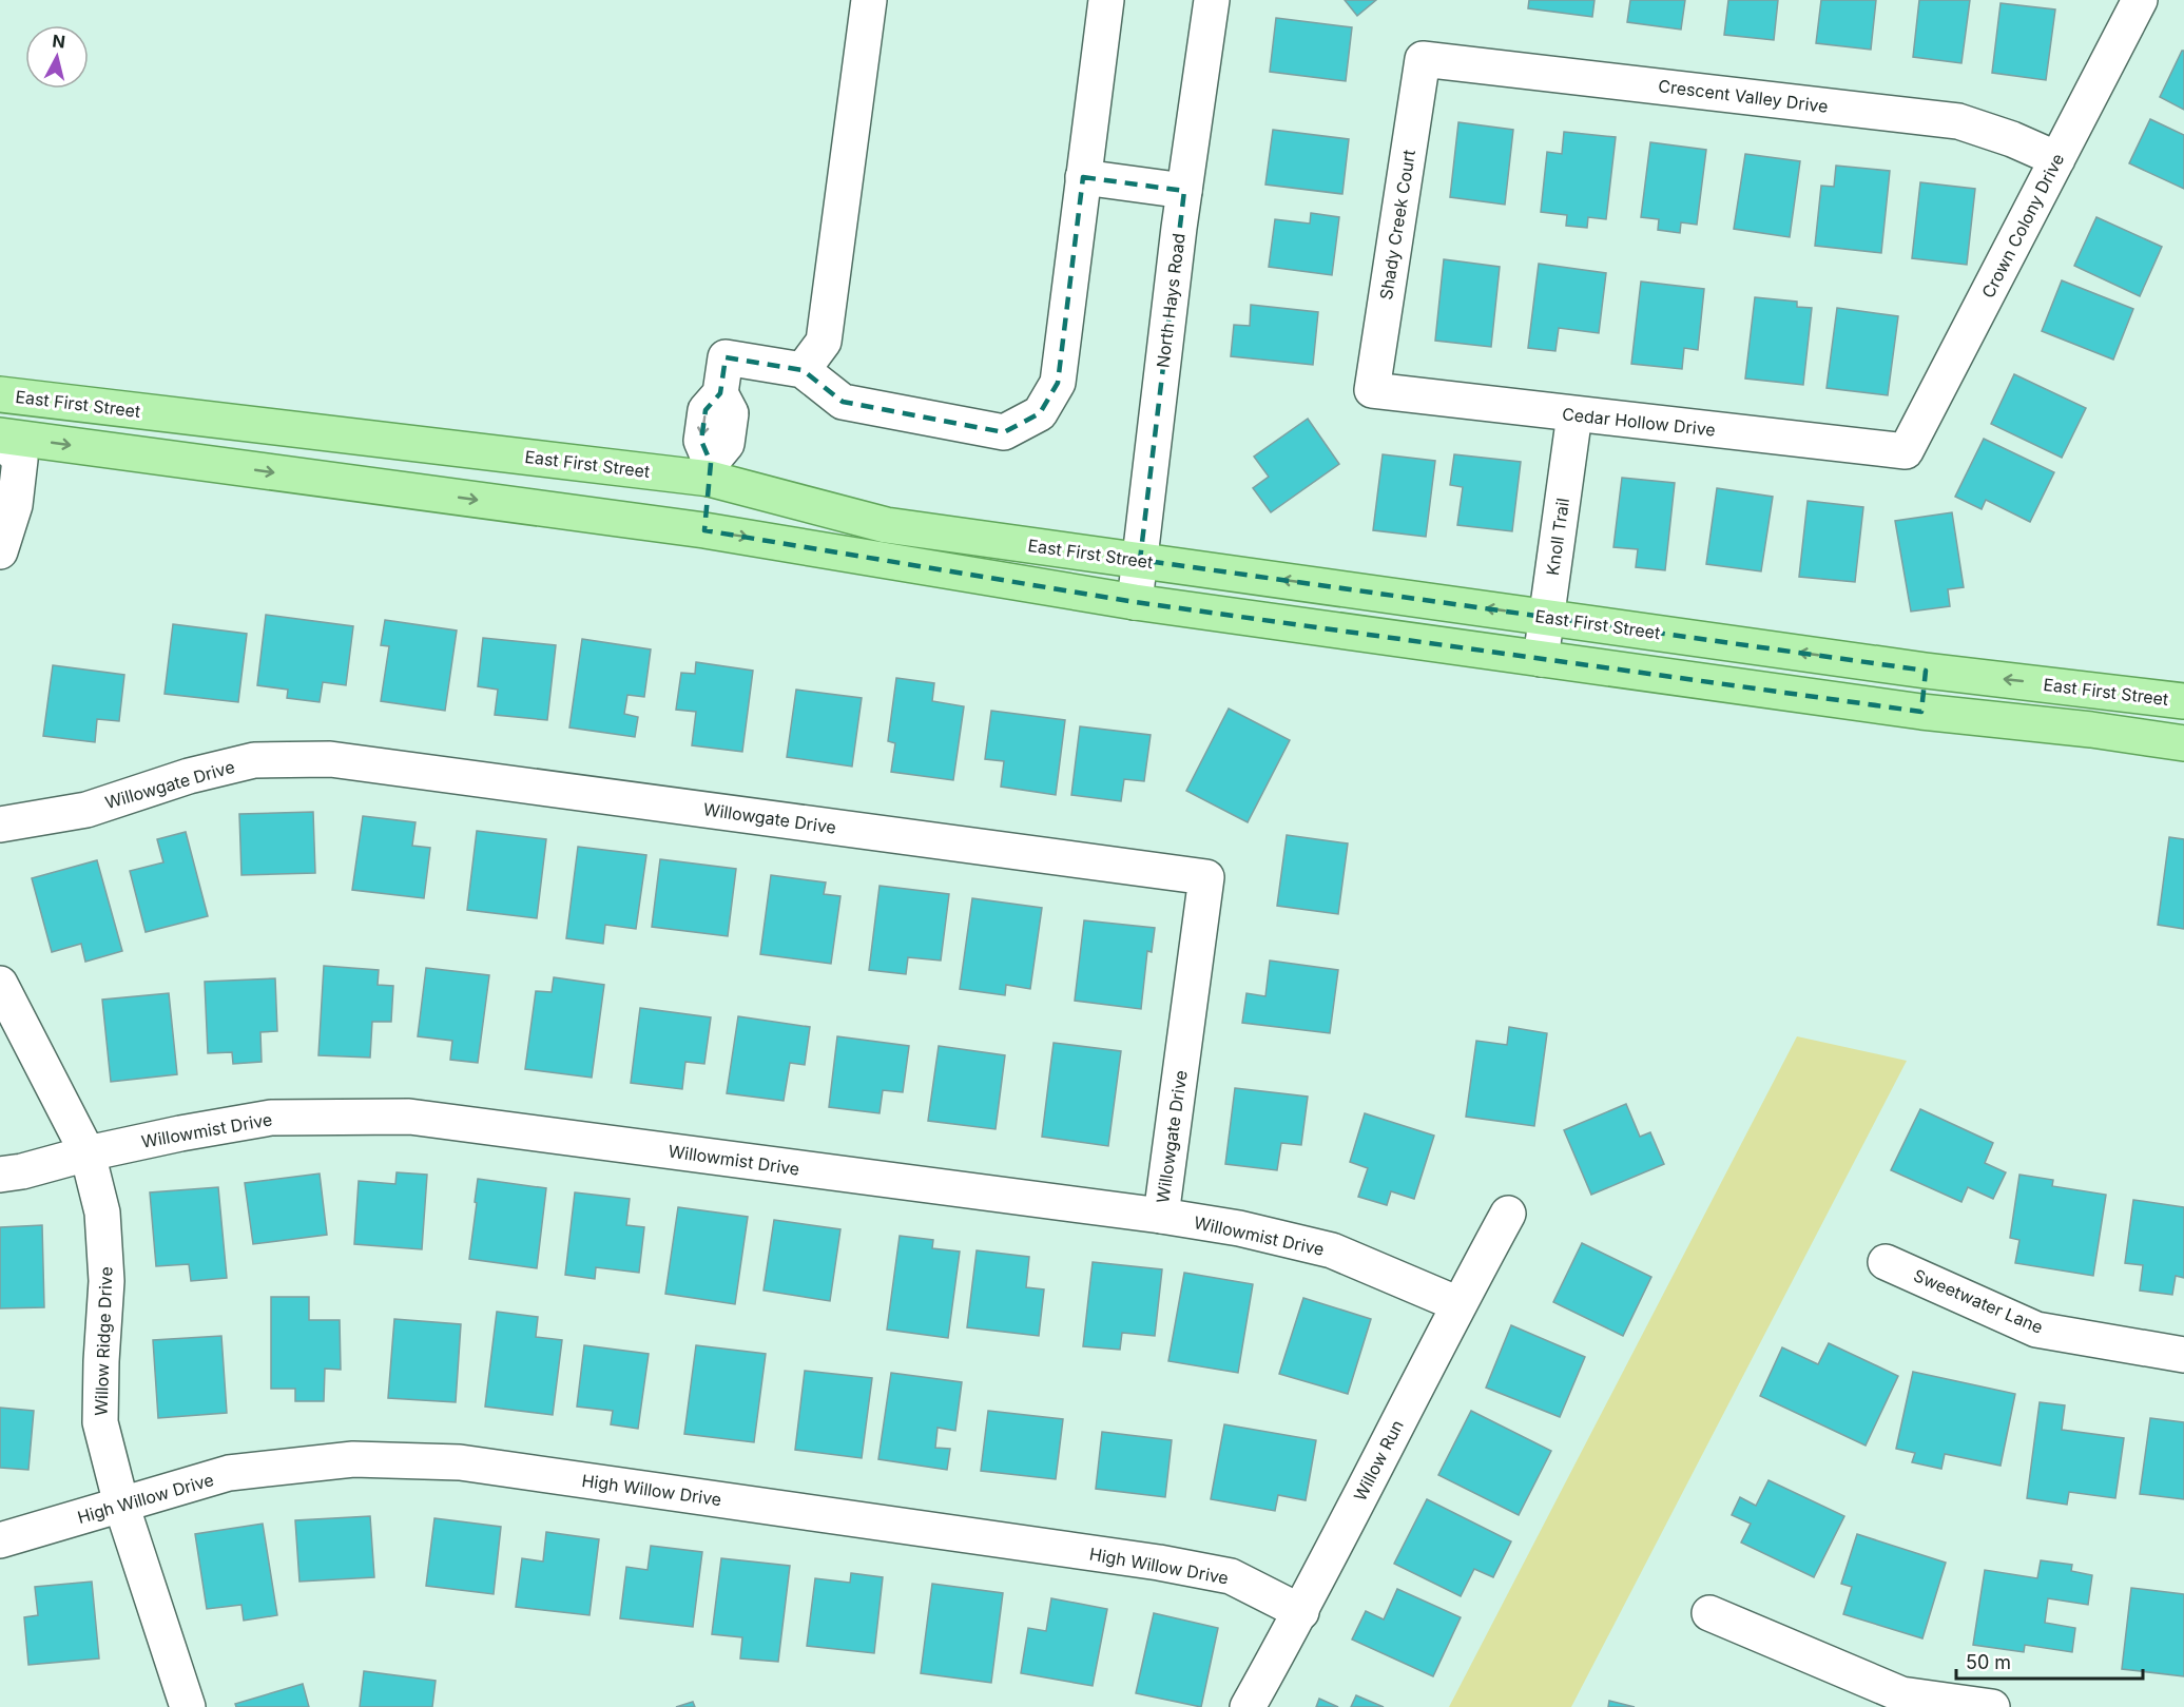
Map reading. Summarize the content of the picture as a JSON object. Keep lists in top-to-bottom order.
{
  "streets": {
    "main road": ["East First Street"],
    "street": [
      "Crescent Valley Drive",
      "Shady Creek Court",
      "Crown Colony Drive",
      "North Hays Road",
      "Cedar Hollow Drive",
      "Knoll Trail",
      "Willowgate Drive",
      "Willowmist Drive",
      "Sweetwater Lane",
      "Willow Ridge Drive",
      "Willow Run",
      "High Willow Drive"
    ]
  },
  "crossings": [
    ["Crescent Valley Drive", "Shady Creek Court"],
    ["Crescent Valley Drive", "Crown Colony Drive"],
    ["Shady Creek Court", "Cedar Hollow Drive"],
    ["Crown Colony Drive", "Cedar Hollow Drive"],
    ["North Hays Road", "East First Street"],
    ["East First Street", "Knoll Trail"],
    ["Cedar Hollow Drive", "Knoll Trail"],
    ["Willowgate Drive", "Willowmist Drive"],
    ["Willowmist Drive", "Willow Ridge Drive"],
    ["Willowmist Drive", "Willow Run"],
    ["Willow Ridge Drive", "High Willow Drive"],
    ["Willow Run", "High Willow Drive"]
  ],
  "scale_bar": "50 m",
  "north": "top"
}
